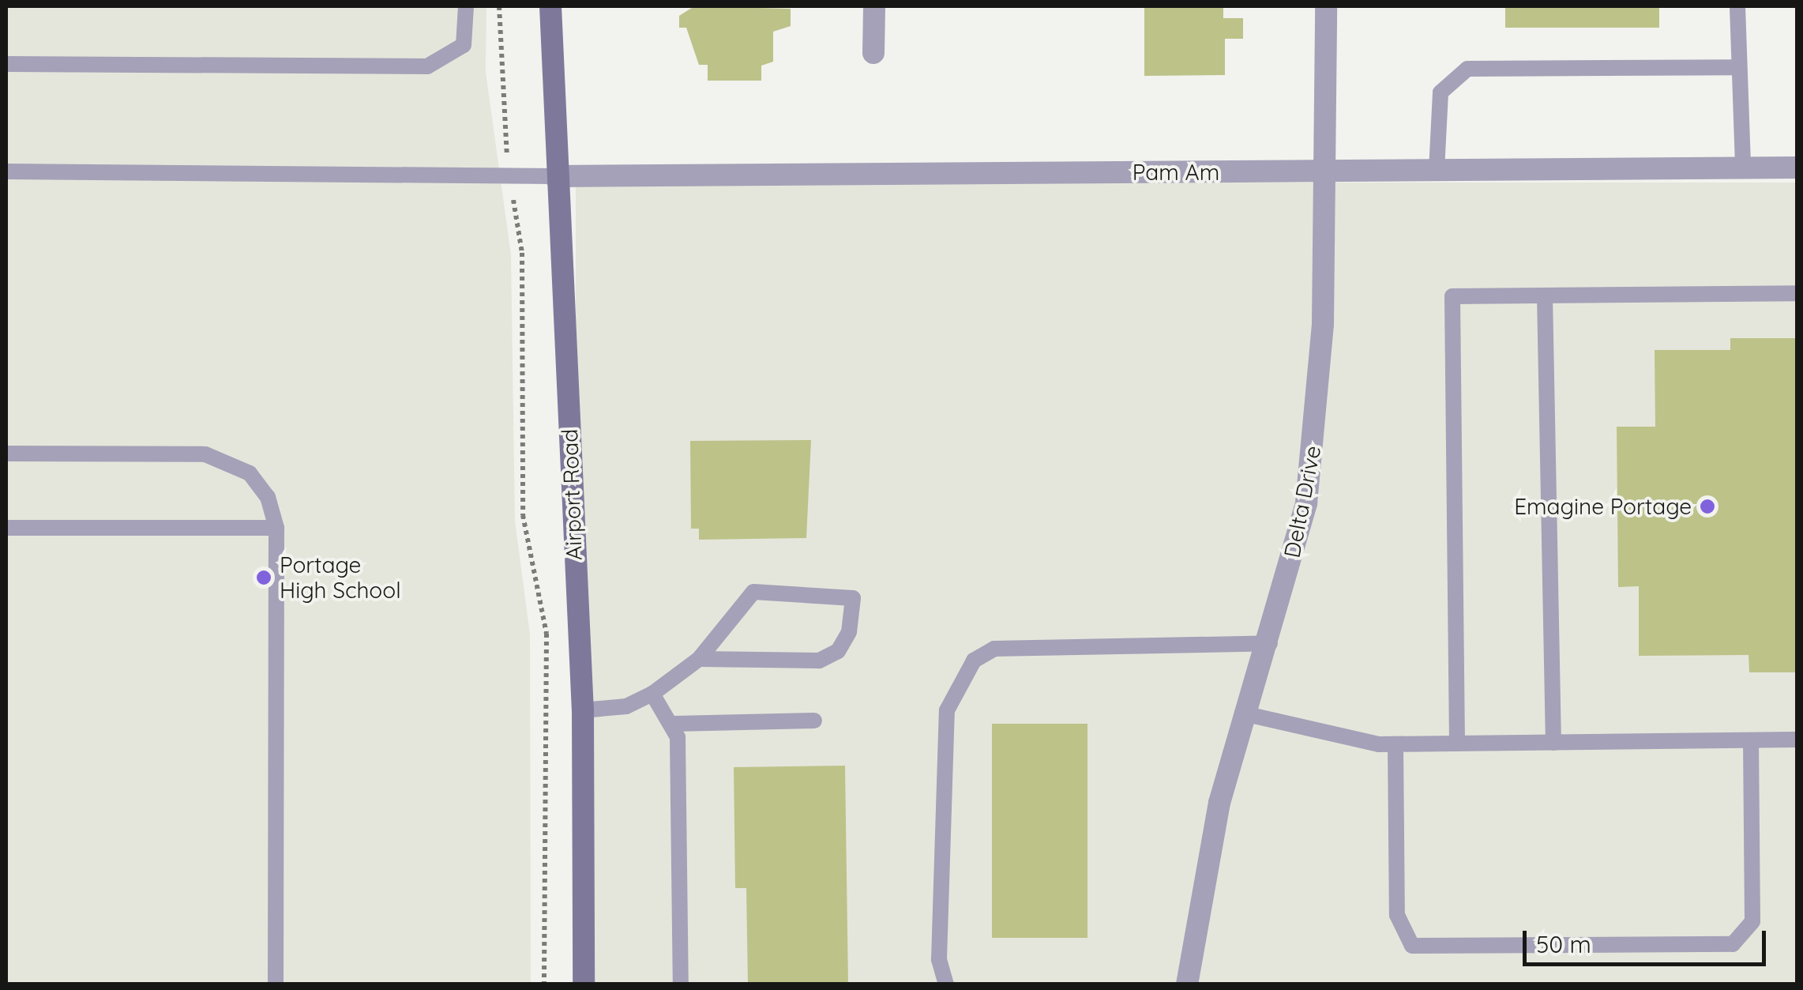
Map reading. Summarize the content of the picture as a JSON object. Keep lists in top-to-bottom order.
{
  "streets": {
    "main road": ["Airport Road"],
    "street": ["Pam Am", "Delta Drive"]
  },
  "crossings": [
    ["Pam Am", "Airport Road"],
    ["Pam Am", "Delta Drive"]
  ],
  "places": ["Emagine Portage", "Portage High School"],
  "scale_bar": "50 m"
}
